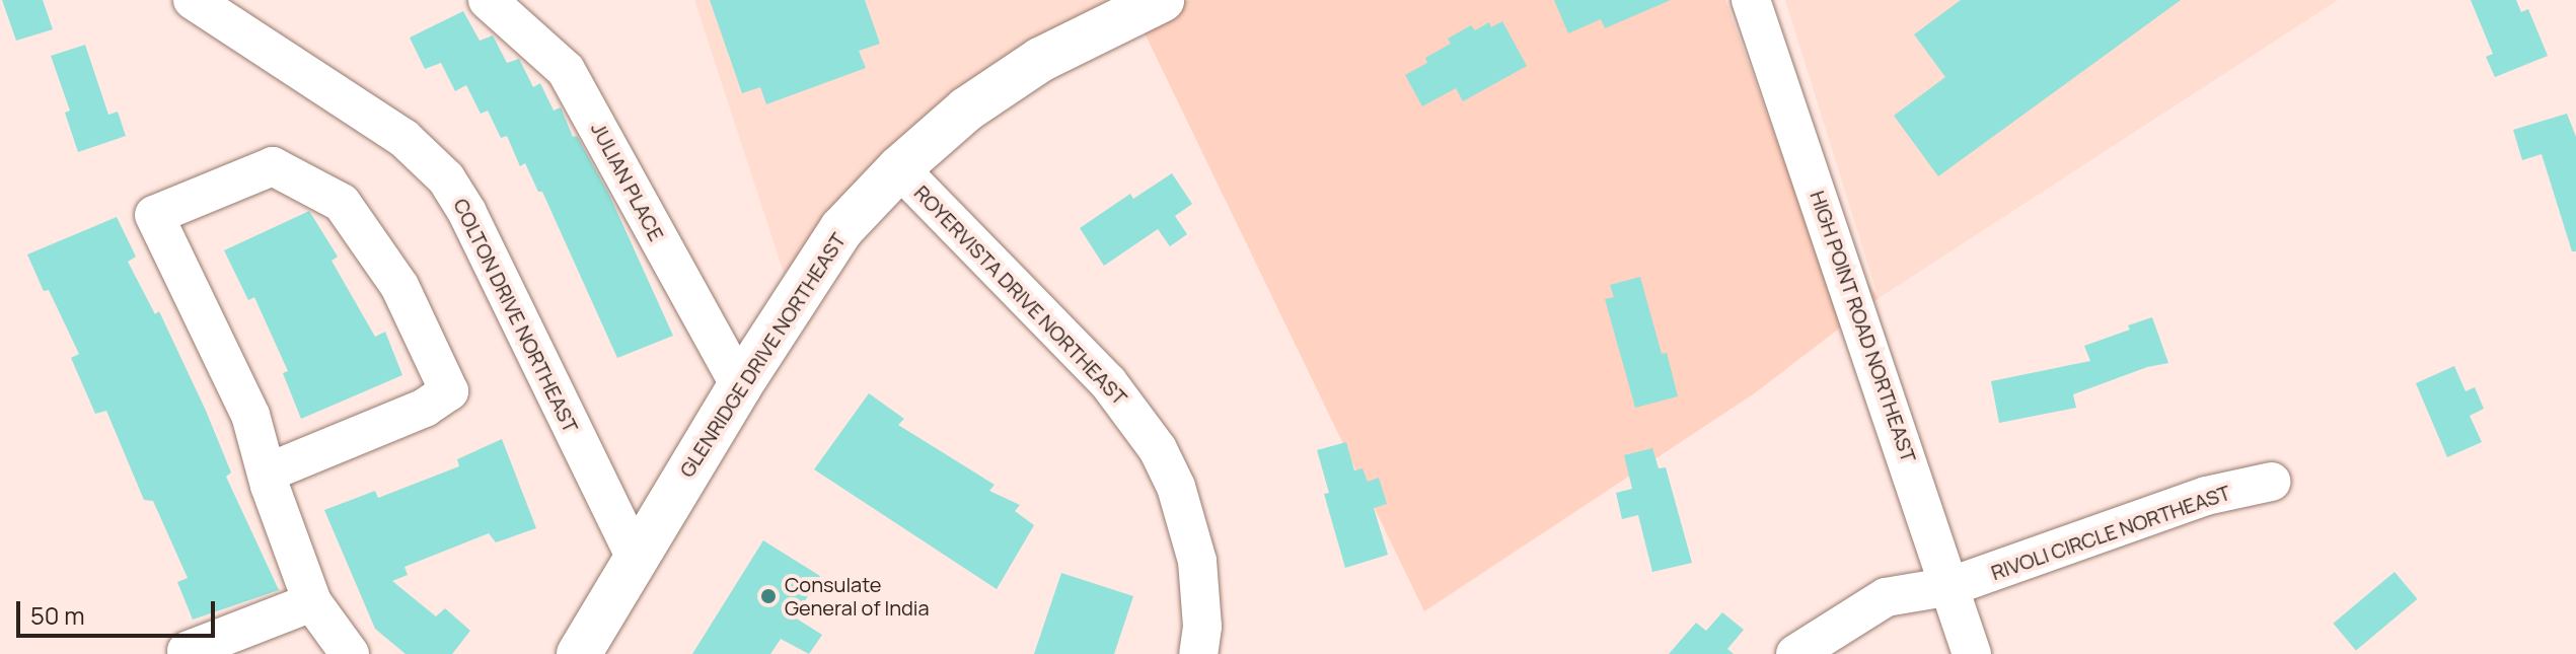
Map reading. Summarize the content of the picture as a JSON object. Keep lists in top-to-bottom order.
{
  "streets": {
    "main road": ["GLENRIDGE DRIVE NORTHEAST"],
    "street": [
      "JULIAN PLACE",
      "ROYERVISTA DRIVE NORTHEAST",
      "COLTON DRIVE NORTHEAST",
      "HIGH POINT ROAD NORTHEAST",
      "RIVOLI CIRCLE NORTHEAST"
    ]
  },
  "crossings": [
    ["JULIAN PLACE", "GLENRIDGE DRIVE NORTHEAST"],
    ["ROYERVISTA DRIVE NORTHEAST", "GLENRIDGE DRIVE NORTHEAST"],
    ["COLTON DRIVE NORTHEAST", "GLENRIDGE DRIVE NORTHEAST"],
    ["HIGH POINT ROAD NORTHEAST", "RIVOLI CIRCLE NORTHEAST"]
  ],
  "places": ["Consulate General of India"],
  "scale_bar": "50 m"
}
